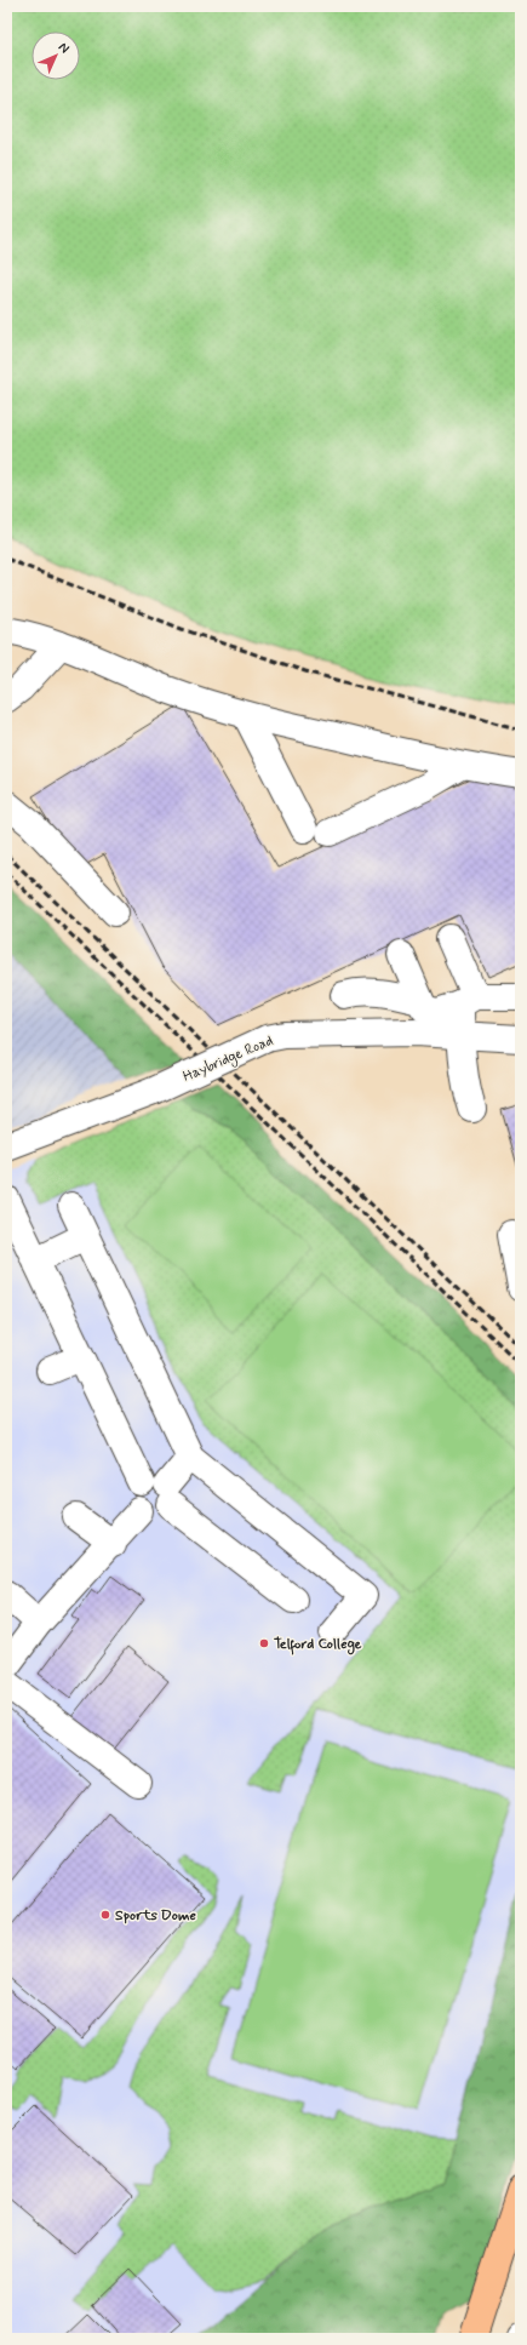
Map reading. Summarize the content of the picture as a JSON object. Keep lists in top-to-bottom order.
{
  "streets": {
    "street": ["Haybridge Road"]
  },
  "places": ["Telford College", "Sports Dome"],
  "north": "top right"
}
